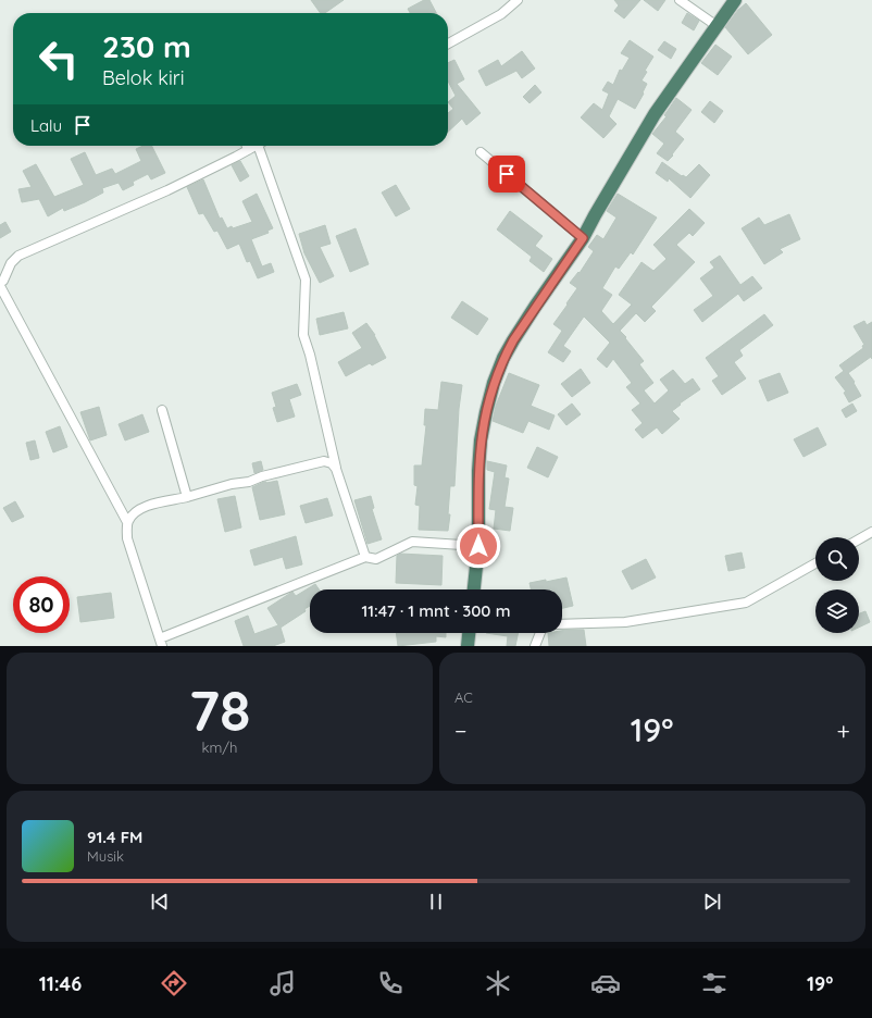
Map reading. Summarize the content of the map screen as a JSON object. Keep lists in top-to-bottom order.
{
  "page": {
    "turn": ["230 m", "Belok kiri"],
    "then": "Lalu",
    "limit": "80",
    "trip": "11:47 · 1 mnt · 300 m",
    "tile": [
      ["78", "km/h"],
      "AC"
    ],
    "heat": ["−", "19°", "+"],
    "song": ["91.4 FM", "Musik"],
    "tabs": ["11:46", "19°"]
  }
}
